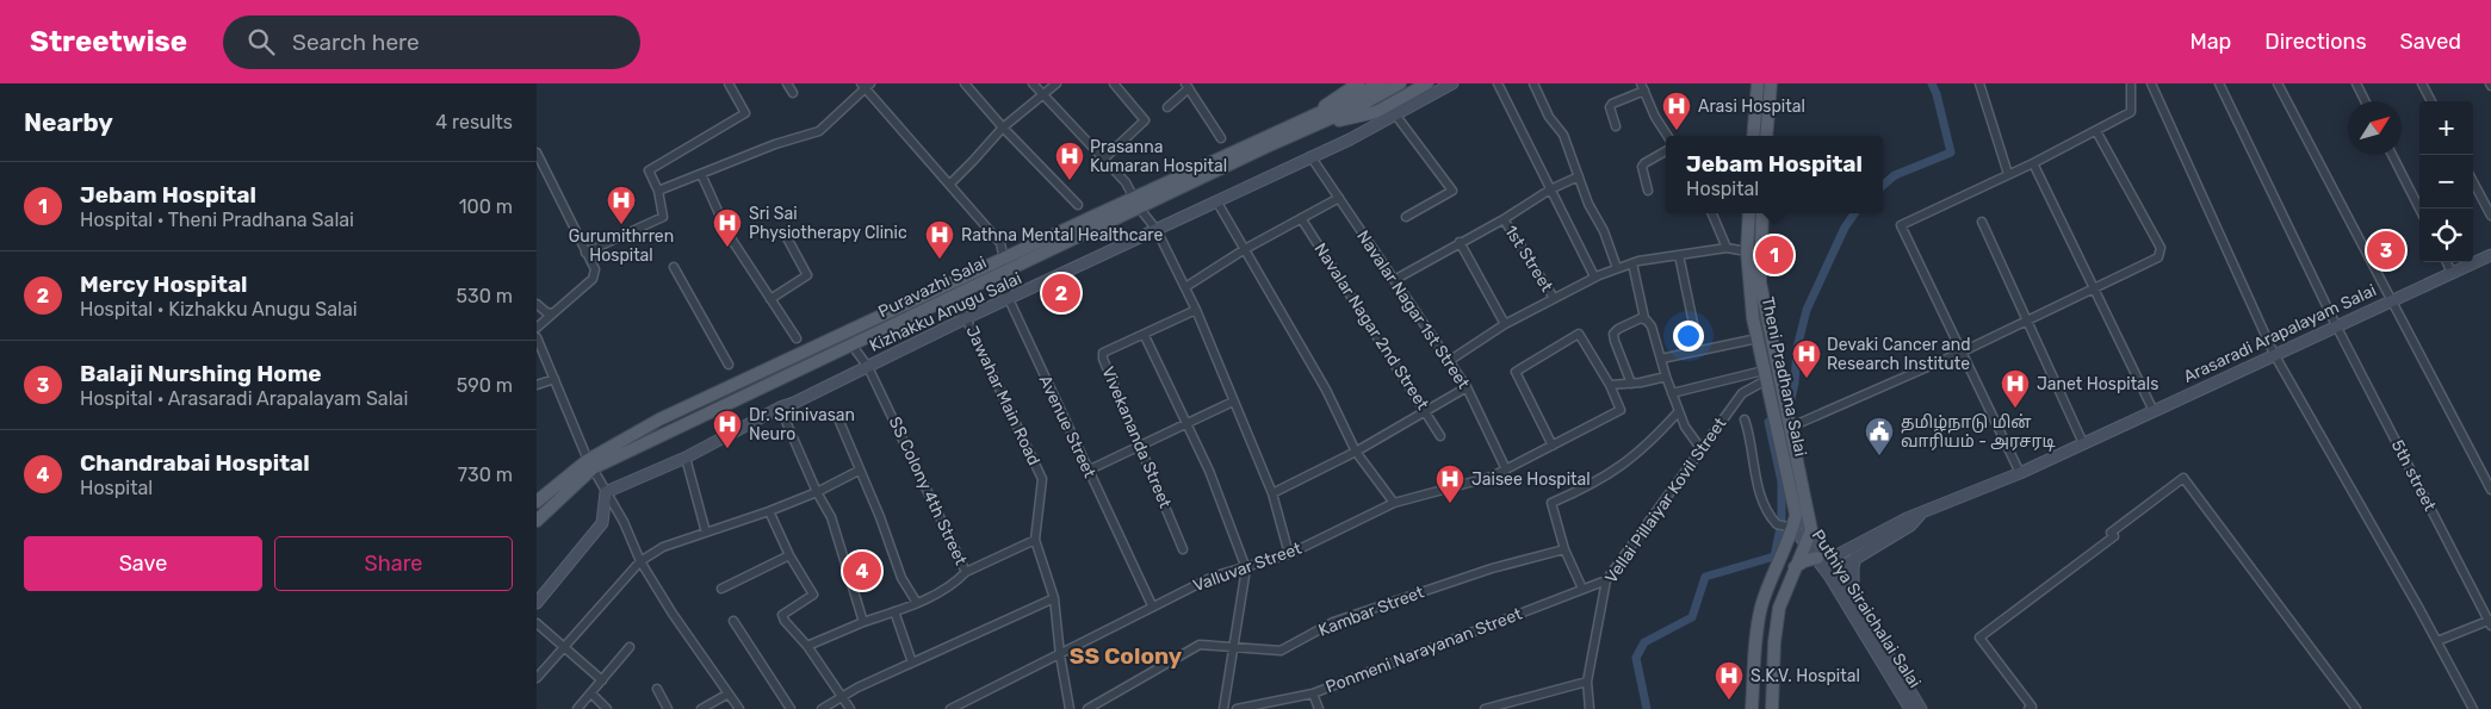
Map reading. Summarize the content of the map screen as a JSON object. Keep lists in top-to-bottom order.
{
  "streets": {
    "main road": ["Puravazhi Salai", "Theni Pradhana Salai"],
    "street": [
      "1st Street",
      "Navalar Nagar 1st Street",
      "Kizhakku Anugu Salai",
      "Navalar Nagar 2nd Street",
      "Arasaradi Arapalayam Salai",
      "Jawahar Main Road",
      "Avenue Street",
      "Vivekananda Street",
      "5th street",
      "SS Colony 4th Street",
      "Vellai Pillaiyar Kovil Street",
      "Valluvar Street",
      "Puthiya Siraichalai Salai",
      "Kambar Street",
      "Ponmeni Narayanan Street"
    ]
  },
  "crossings": [
    ["Puravazhi Salai", "Jawahar Main Road"],
    ["Puravazhi Salai", "Avenue Street"],
    ["Puravazhi Salai", "SS Colony 4th Street"],
    ["Navalar Nagar 1st Street", "Kizhakku Anugu Salai"],
    ["Navalar Nagar 1st Street", "Valluvar Street"],
    ["Kizhakku Anugu Salai", "Jawahar Main Road"],
    ["Kizhakku Anugu Salai", "Avenue Street"],
    ["Kizhakku Anugu Salai", "SS Colony 4th Street"],
    ["Arasaradi Arapalayam Salai", "5th street"],
    ["Arasaradi Arapalayam Salai", "Puthiya Siraichalai Salai"],
    ["Theni Pradhana Salai", "Vellai Pillaiyar Kovil Street"],
    ["Jawahar Main Road", "SS Colony 4th Street"],
    ["Jawahar Main Road", "Valluvar Street"],
    ["Avenue Street", "Valluvar Street"],
    ["Vellai Pillaiyar Kovil Street", "Ponmeni Narayanan Street"]
  ],
  "districts": ["SS Colony"],
  "places": {
    "hospital": [
      "Arasi Hospital",
      "Prasanna Kumaran Hospital",
      "Gurumithrren Hospital",
      "Sri Sai Physiotherapy Clinic",
      "Rathna Mental Healthcare",
      "Devaki Cancer and Research Institute",
      "Janet Hospitals",
      "Dr. Srinivasan Neuro",
      "Jaisee Hospital",
      "S.K.V. Hospital"
    ],
    "public building": ["தமிழ்நாடு மின் வாரியம் - அரசரடி"]
  },
  "north": "top right",
  "page": {
    "header": "Streetwise",
    "search": "Search here",
    "nav": ["Map", "Directions", "Saved"],
    "heading": ["Nearby", "4 results"],
    "map_buttons": ["+", "−"],
    "popup": ["Jebam Hospital", "Hospital"],
    "list": [
      {
        "mark": "1",
        "name": "Jebam Hospital",
        "note": "Hospital · Theni Pradhana Salai",
        "value": "100 m"
      },
      {
        "mark": "2",
        "name": "Mercy Hospital",
        "note": "Hospital · Kizhakku Anugu Salai",
        "value": "530 m"
      },
      {
        "mark": "3",
        "name": "Balaji Nurshing Home",
        "note": "Hospital · Arasaradi Arapalayam Salai",
        "value": "590 m"
      },
      {
        "mark": "4",
        "name": "Chandrabai Hospital",
        "note": "Hospital",
        "value": "730 m"
      }
    ],
    "pins": [
      "3",
      "1",
      "2",
      "4"
    ],
    "buttons": ["Save", "Share"]
  }
}
